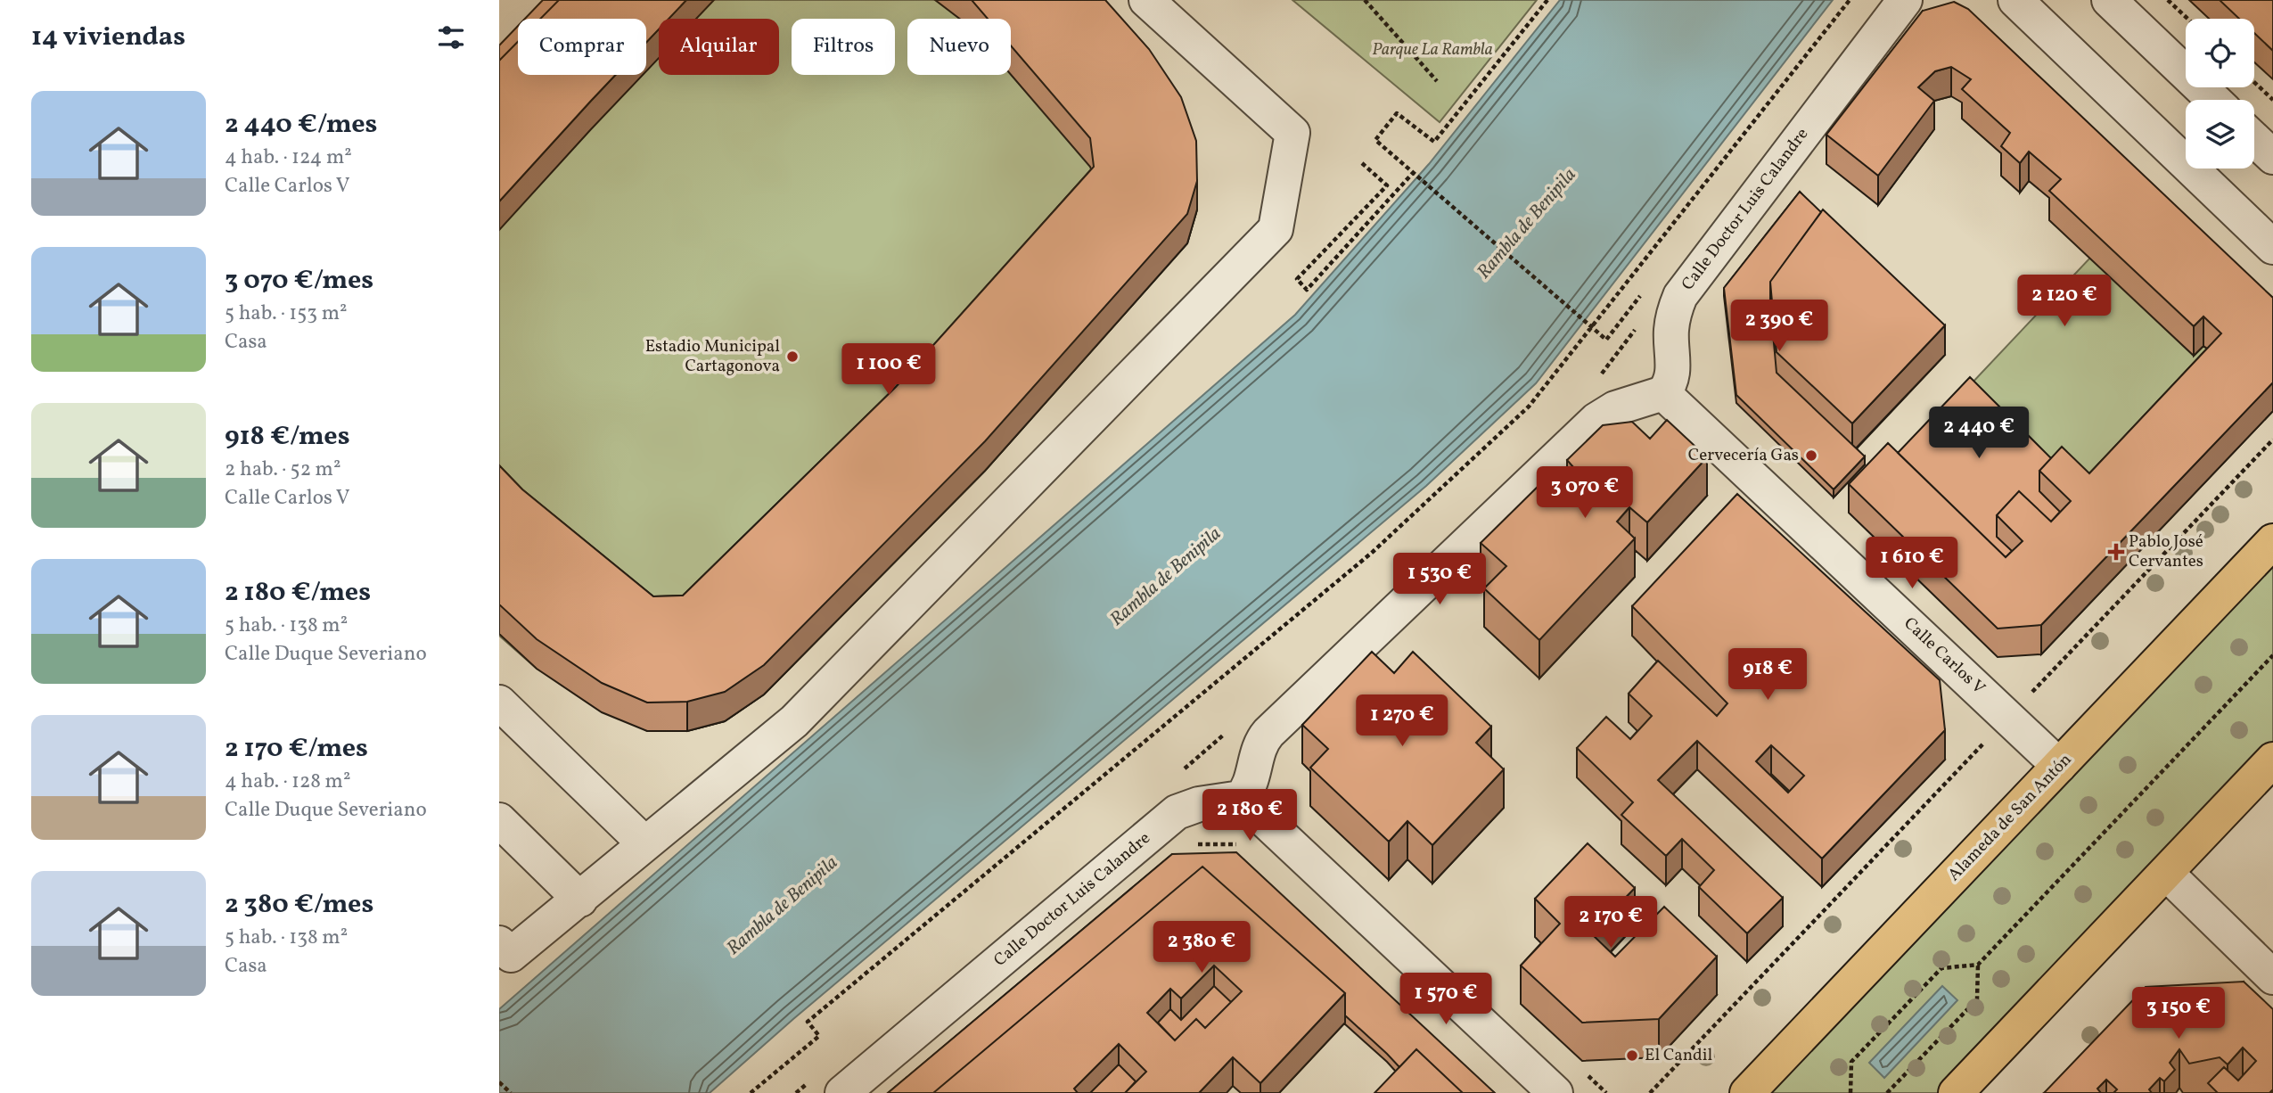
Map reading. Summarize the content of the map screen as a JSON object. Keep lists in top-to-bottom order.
{
  "streets": {
    "main road": ["Alameda de San Antón"],
    "street": ["Calle Doctor Luis Calandre", "Calle Carlos V"]
  },
  "crossings": [
    ["Calle Doctor Luis Calandre", "Calle Carlos V"],
    ["Calle Carlos V", "Alameda de San Antón"]
  ],
  "water": ["Rambla de Benipila"],
  "parks": ["Parque La Rambla"],
  "places": {
    "other": ["Estadio Municipal Cartagonova", "Cervecería Gas", "El Candil"],
    "health": ["Pablo José Cervantes"]
  },
  "page": {
    "heading": "14 viviendas",
    "chip": [
      "Comprar",
      "Alquilar",
      "Filtros",
      "Nuevo"
    ],
    "list": [
      {
        "name": "2 440 €/mes",
        "note": "4 hab. · 124 m² · Calle Carlos V"
      },
      {
        "name": "3 070 €/mes",
        "note": "5 hab. · 153 m² · Casa"
      },
      {
        "name": "918 €/mes",
        "note": "2 hab. · 52 m² · Calle Carlos V"
      },
      {
        "name": "2 180 €/mes",
        "note": "5 hab. · 138 m² · Calle Duque Severiano"
      },
      {
        "name": "2 170 €/mes",
        "note": "4 hab. · 128 m² · Calle Duque Severiano"
      },
      {
        "name": "2 380 €/mes",
        "note": "5 hab. · 138 m² · Casa"
      }
    ],
    "price": [
      "2 120 €",
      "2 390 €",
      "1 100 €",
      "2 440 €",
      "3 070 €",
      "1 610 €",
      "1 530 €",
      "918 €",
      "1 270 €",
      "2 180 €",
      "2 170 €",
      "2 380 €",
      "1 570 €",
      "3 150 €"
    ]
  }
}
